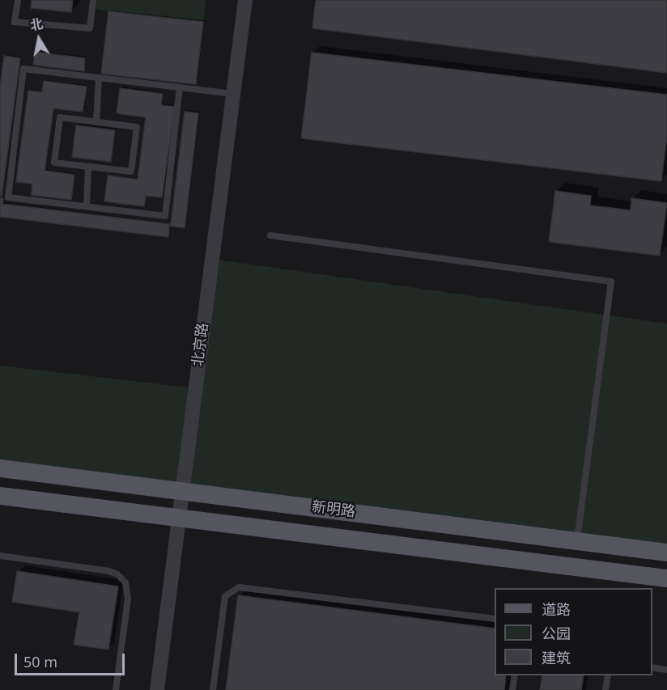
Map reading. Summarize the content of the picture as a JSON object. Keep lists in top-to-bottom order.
{
  "streets": {
    "main road": ["新明路"],
    "street": ["北京路"]
  },
  "crossings": [
    ["北京路", "新明路"]
  ],
  "legend": ["道路", "公园", "建筑"],
  "scale_bar": "50 m",
  "north": "top"
}
